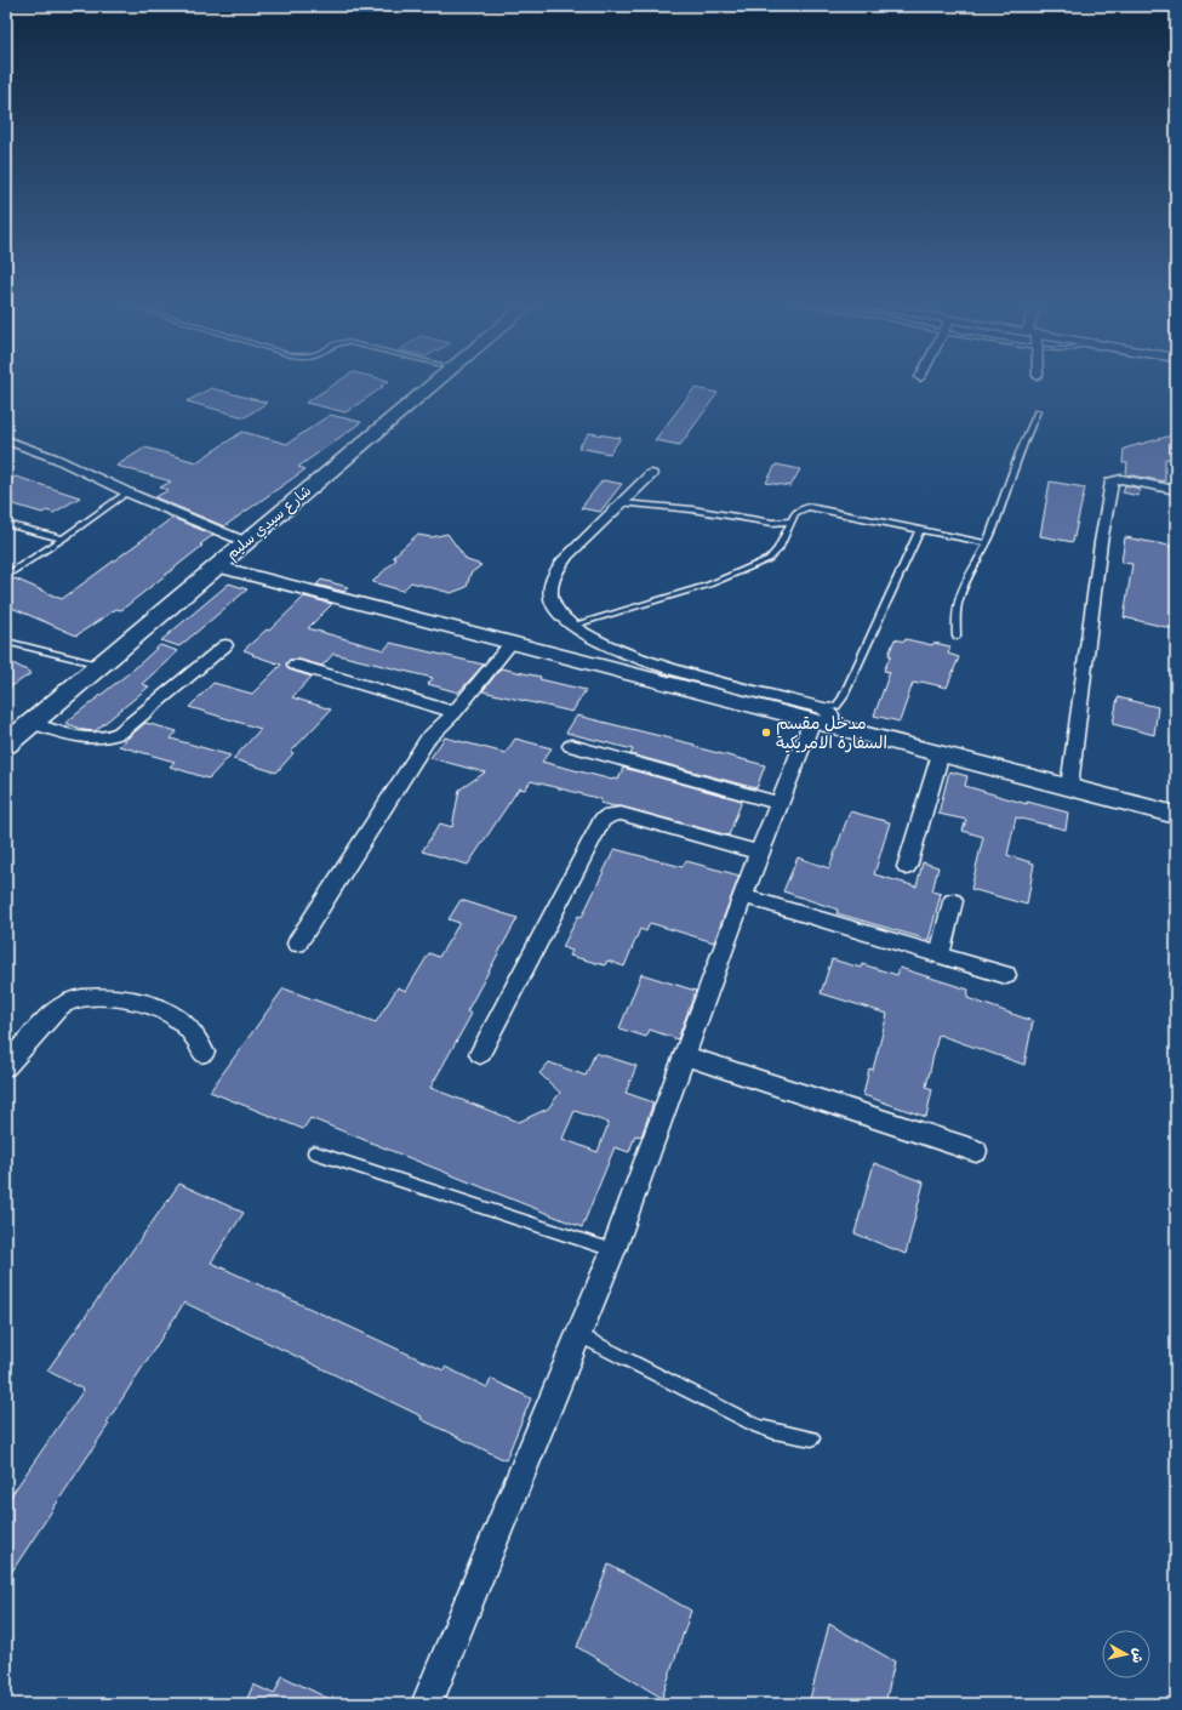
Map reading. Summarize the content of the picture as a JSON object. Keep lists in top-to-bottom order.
{
  "streets": {
    "main road": ["شارع سيدي سليم"]
  },
  "places": ["مدخل مقسم السفارة الامريكية"],
  "north": "right"
}
